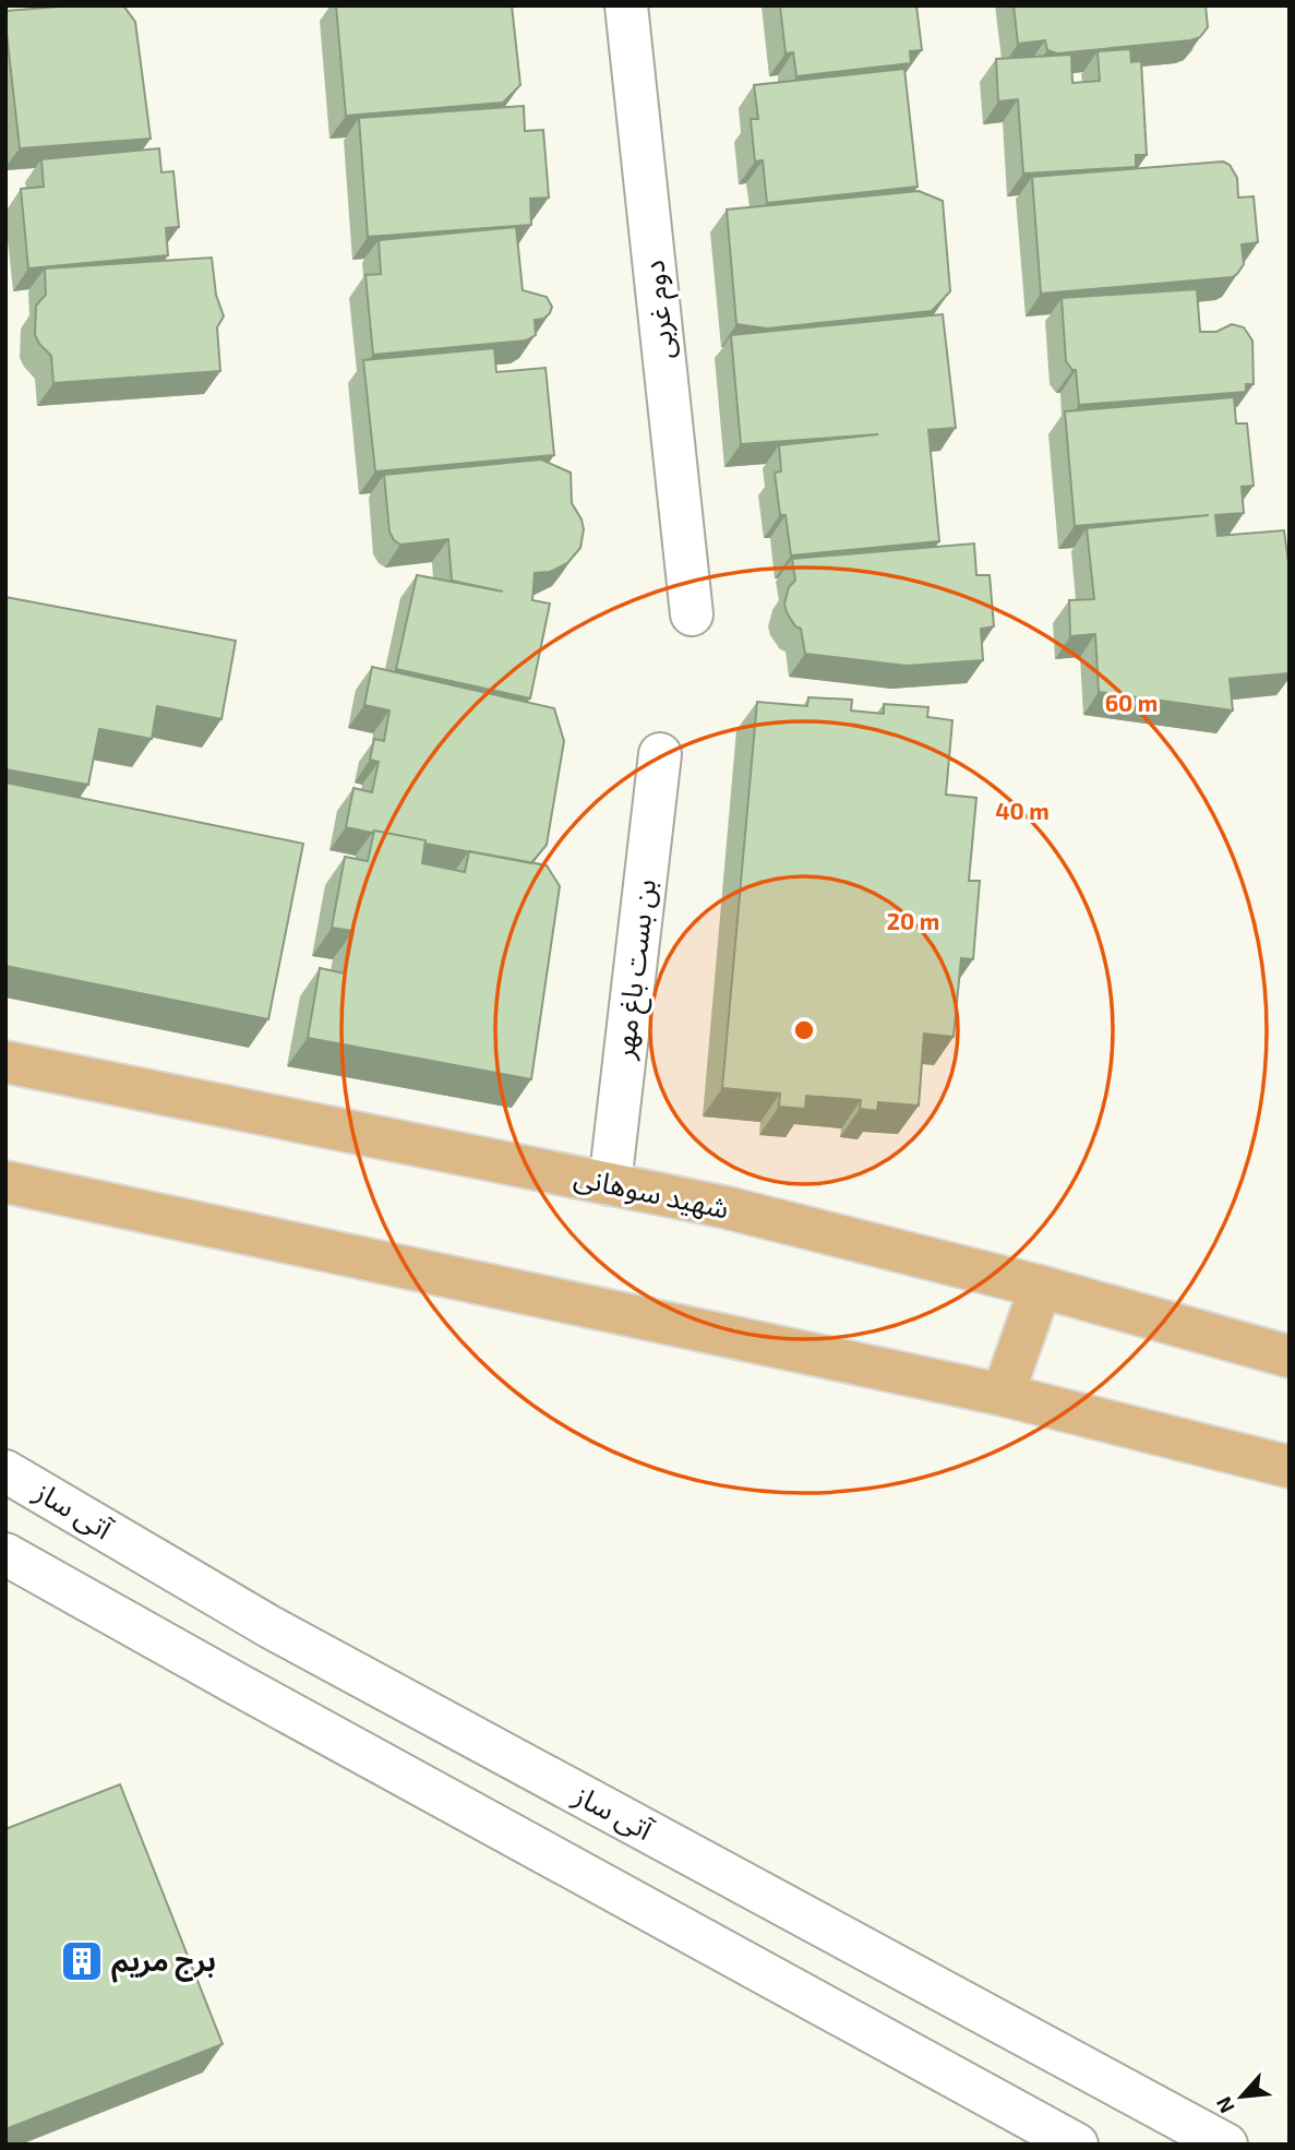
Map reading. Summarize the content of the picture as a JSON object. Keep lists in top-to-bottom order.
{
  "streets": {
    "main road": ["شهید سوهانی"],
    "street": ["دوم غربی", "بن بست باغ مهر", "آتی ساز"]
  },
  "crossings": [
    ["بن بست باغ مهر", "شهید سوهانی"]
  ],
  "places": {
    "building": ["برج مریم"]
  },
  "north": "bottom left",
  "rings": ["60 m", "40 m", "20 m"]
}
